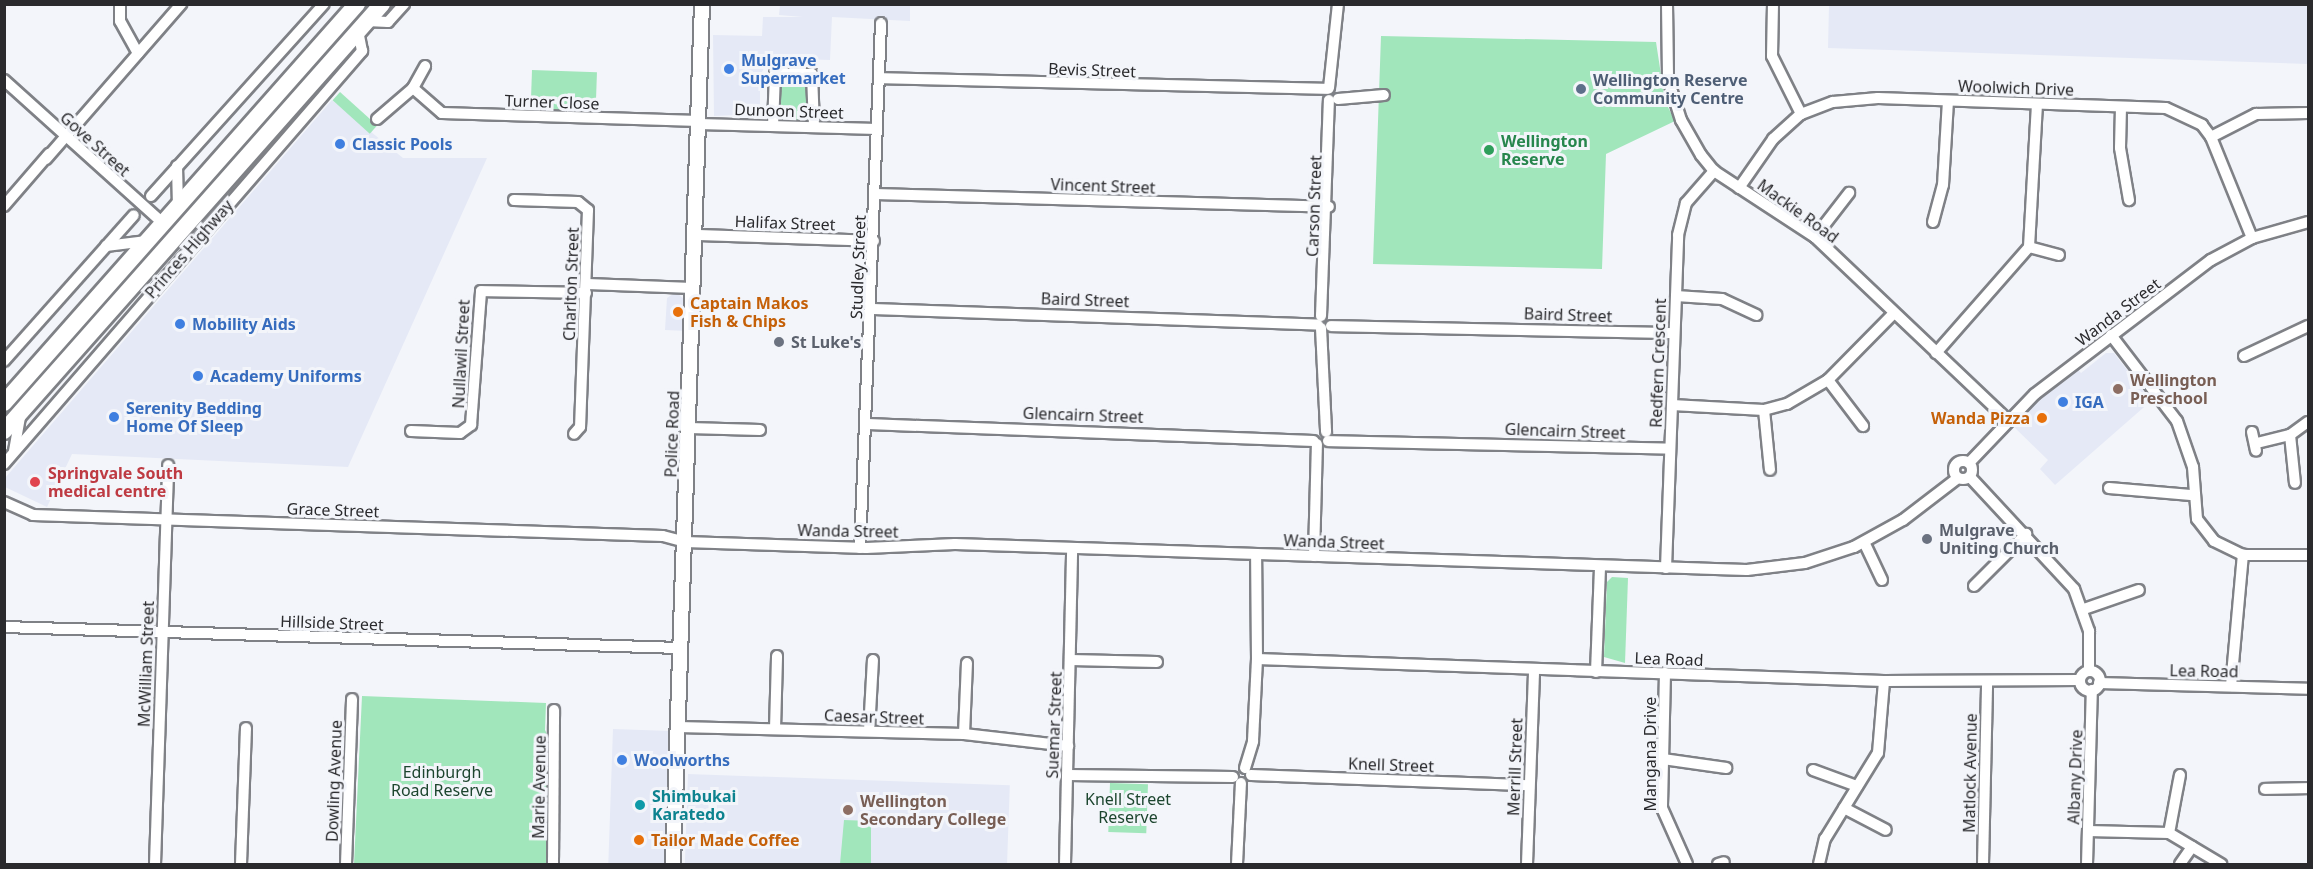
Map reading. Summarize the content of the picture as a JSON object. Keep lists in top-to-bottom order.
{
  "streets": {
    "highway": ["Princes Highway"],
    "main road": ["Police Road"],
    "street": [
      "Bevis Street",
      "Woolwich Drive",
      "Turner Close",
      "Dunoon Street",
      "Gove Street",
      "Vincent Street",
      "Carson Street",
      "Mackie Road",
      "Halifax Street",
      "Studley Street",
      "Charlton Street",
      "Baird Street",
      "Wanda Street",
      "Nullawil Street",
      "Redfern Crescent",
      "Glencairn Street",
      "Grace Street",
      "Hillside Street",
      "Lea Road",
      "McWilliam Street",
      "Caesar Street",
      "Suemar Street",
      "Mangana Drive",
      "Knell Street",
      "Merrill Street",
      "Matlock Avenue",
      "Albany Drive",
      "Dowling Avenue",
      "Marie Avenue"
    ]
  },
  "crossings": [
    ["Bevis Street", "Carson Street"],
    ["Bevis Street", "Studley Street"],
    ["Woolwich Drive", "Mackie Road"],
    ["Woolwich Drive", "Wanda Street"],
    ["Turner Close", "Dunoon Street"],
    ["Turner Close", "Police Road"],
    ["Dunoon Street", "Studley Street"],
    ["Dunoon Street", "Police Road"],
    ["Vincent Street", "Carson Street"],
    ["Vincent Street", "Studley Street"],
    ["Carson Street", "Baird Street"],
    ["Carson Street", "Wanda Street"],
    ["Carson Street", "Glencairn Street"],
    ["Mackie Road", "Wanda Street"],
    ["Mackie Road", "Redfern Crescent"],
    ["Halifax Street", "Studley Street"],
    ["Halifax Street", "Police Road"],
    ["Studley Street", "Baird Street"],
    ["Studley Street", "Wanda Street"],
    ["Studley Street", "Glencairn Street"],
    ["Charlton Street", "Nullawil Street"],
    ["Baird Street", "Redfern Crescent"],
    ["Wanda Street", "Redfern Crescent"],
    ["Wanda Street", "Police Road"],
    ["Wanda Street", "Grace Street"],
    ["Wanda Street", "Suemar Street"],
    ["Nullawil Street", "Police Road"],
    ["Redfern Crescent", "Glencairn Street"],
    ["Police Road", "Grace Street"],
    ["Police Road", "Hillside Street"],
    ["Police Road", "Caesar Street"],
    ["Grace Street", "McWilliam Street"],
    ["Hillside Street", "McWilliam Street"],
    ["Lea Road", "Mangana Drive"],
    ["Lea Road", "Merrill Street"],
    ["Lea Road", "Matlock Avenue"],
    ["Lea Road", "Albany Drive"],
    ["Caesar Street", "Suemar Street"],
    ["Knell Street", "Merrill Street"]
  ],
  "parks": ["Edinburgh Road Reserve", "Knell Street Reserve"],
  "places": [
    "Mulgrave Supermarket",
    "Wellington Reserve Community Centre",
    "Classic Pools",
    "Wellington Reserve",
    "Captain Makos Fish & Chips",
    "Mobility Aids",
    "St Luke's",
    "Academy Uniforms",
    "Wellington Preschool",
    "IGA",
    "Serenity Bedding Home Of Sleep",
    "Wanda Pizza",
    "Springvale South medical centre",
    "Mulgrave Uniting Church",
    "Woolworths",
    "Shimbukai Karatedo",
    "Wellington Secondary College",
    "Tailor Made Coffee"
  ]
}
